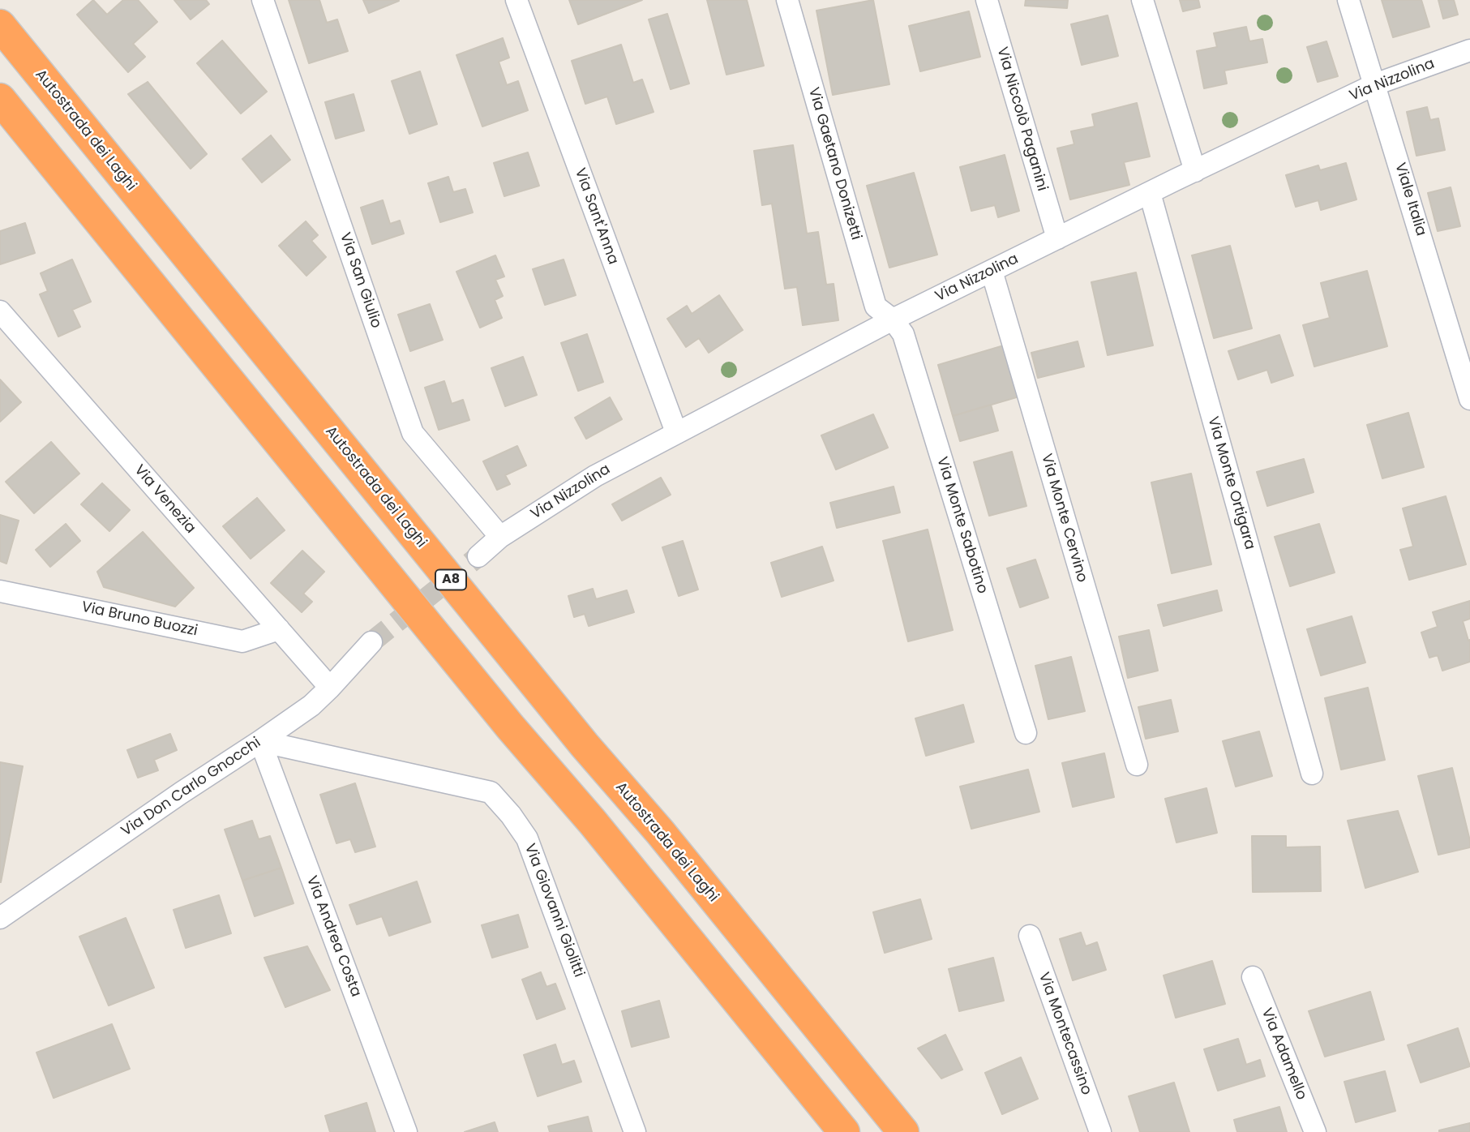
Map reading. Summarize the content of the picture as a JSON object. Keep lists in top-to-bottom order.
{
  "streets": {
    "highway": ["Autostrada dei Laghi", "A8"],
    "street": [
      "Via Nizzolina",
      "Via Niccolò Paganini",
      "Via Gaetano Donizetti",
      "Viale Italia",
      "Via Sant'Anna",
      "Via San Giulio",
      "Via Monte Ortigara",
      "Via Venezia",
      "Via Monte Cervino",
      "Via Monte Sabotino",
      "Via Bruno Buozzi",
      "Via Don Carlo Gnocchi",
      "Via Giovanni Giolitti",
      "Via Andrea Costa",
      "Via Montecassino",
      "Via Adamello"
    ]
  },
  "crossings": [
    ["Via Nizzolina", "Via Niccolò Paganini"],
    ["Via Nizzolina", "Via Gaetano Donizetti"],
    ["Via Nizzolina", "Viale Italia"],
    ["Via Nizzolina", "Via Sant'Anna"],
    ["Via Nizzolina", "Via San Giulio"],
    ["Via Nizzolina", "Via Monte Ortigara"],
    ["Via Nizzolina", "Via Monte Cervino"],
    ["Via Nizzolina", "Via Monte Sabotino"],
    ["Via Gaetano Donizetti", "Via Monte Sabotino"],
    ["Via Venezia", "Via Bruno Buozzi"],
    ["Via Venezia", "Via Don Carlo Gnocchi"],
    ["Via Don Carlo Gnocchi", "Via Giovanni Giolitti"],
    ["Via Don Carlo Gnocchi", "Via Andrea Costa"],
    ["Via Giovanni Giolitti", "Via Andrea Costa"]
  ]
}
